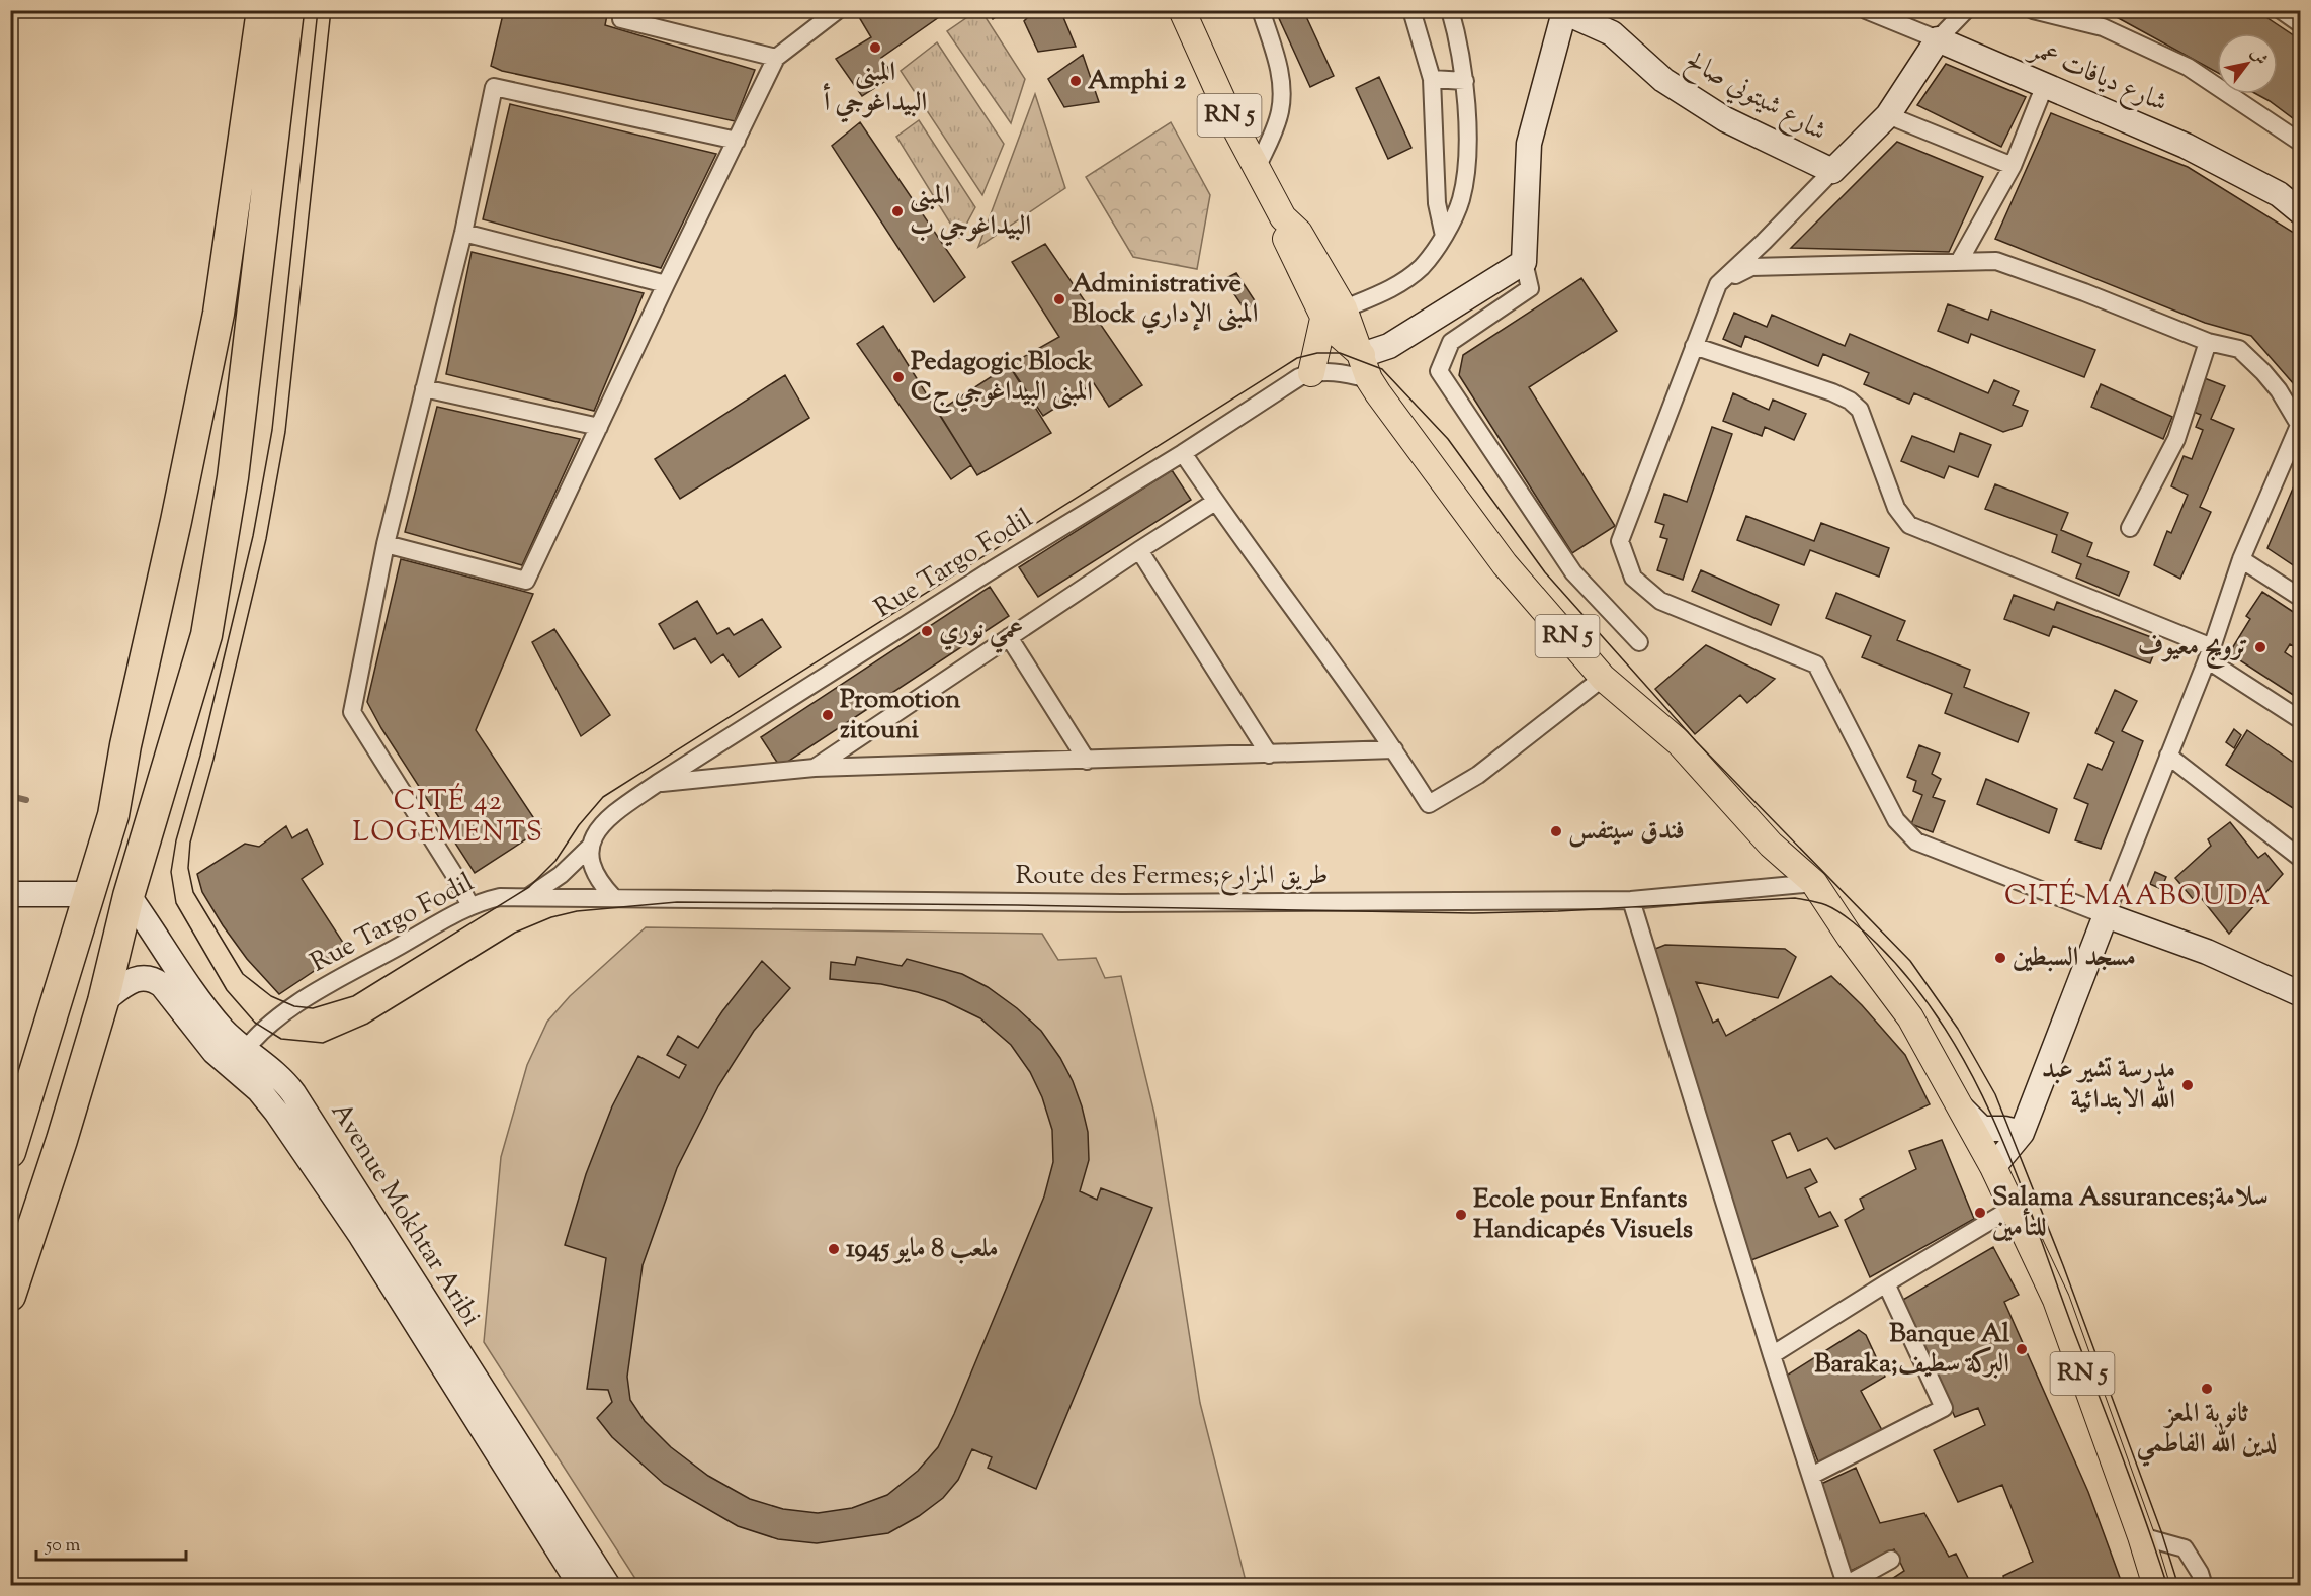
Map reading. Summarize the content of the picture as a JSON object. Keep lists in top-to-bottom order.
{
  "streets": {
    "main road": ["RN 5"],
    "street": [
      "شارع ديافات عمر",
      "شارع شيتوني صالح",
      "Rue Targo Fodil",
      "Route des Fermes;طريق المزارع",
      "Avenue Mokhtar Aribi"
    ]
  },
  "crossings": [
    ["RN 5", "Rue Targo Fodil"],
    ["RN 5", "Route des Fermes;طريق المزارع"],
    ["Rue Targo Fodil", "Route des Fermes;طريق المزارع"],
    ["Rue Targo Fodil", "Avenue Mokhtar Aribi"]
  ],
  "districts": ["CITÉ 42 LOGEMENTS", "CITÉ MAABOUDA"],
  "places": [
    "المبنى البيداغوجي أ",
    "Amphi 2",
    "المبنى البيداغوجي ب",
    "Administrative Block المبنى الإداري",
    "Pedagogic Block Cالمبنى البيداغوجي ج",
    "عمي نوري",
    "ترويج معيوف",
    "Promotion zitouni",
    "فندق سيتفس",
    "مسجد السبطين",
    "مدرسة تشير عبد الله الابتدائية",
    "Salama Assurances;سلامة للتأمين",
    "Ecole pour Enfants Handicapés Visuels",
    "ملعب 8 مايو 1945",
    "Banque Al Baraka;البركة سطيف",
    "ثانوية المعز لدين الله الفاطمي"
  ],
  "scale_bar": "50 m",
  "north": "top right"
}
